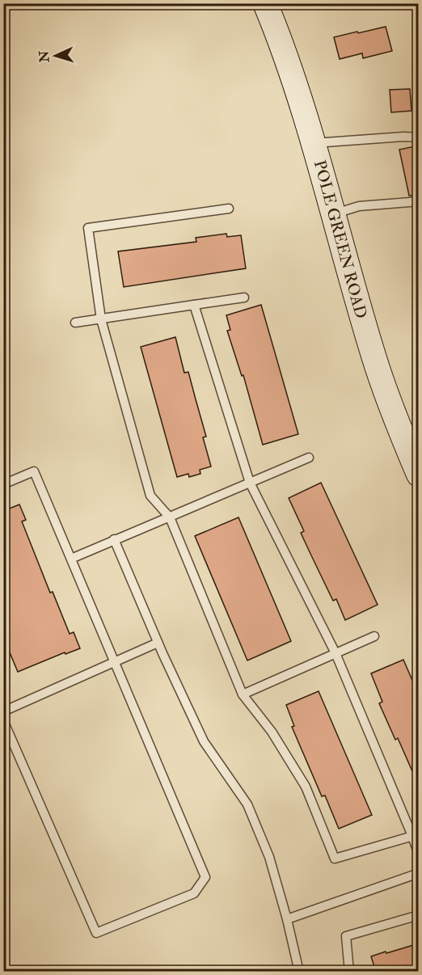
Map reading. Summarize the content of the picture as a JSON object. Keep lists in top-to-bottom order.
{
  "streets": {
    "main road": ["POLE GREEN ROAD"]
  },
  "north": "left"
}
